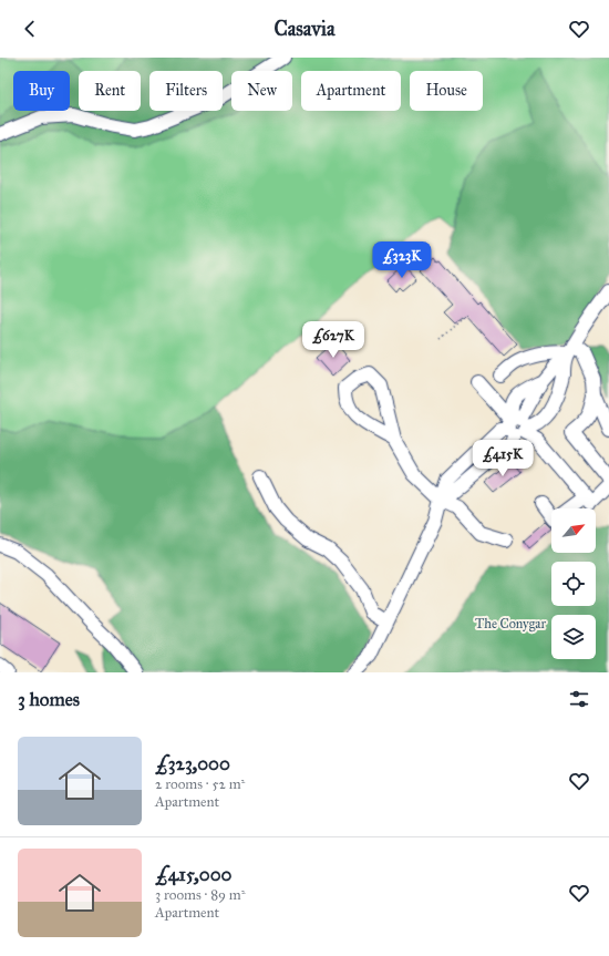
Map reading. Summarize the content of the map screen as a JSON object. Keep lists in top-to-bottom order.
{
  "parks": ["The Conygar"],
  "north": "top right",
  "page": {
    "header": "Casavia",
    "chip": [
      "Buy",
      "Rent",
      "Filters",
      "New",
      "Apartment",
      "House"
    ],
    "price": ["£323K", "£627K", "£415K"],
    "heading": "3 homes",
    "list": [
      {
        "name": "£323,000",
        "note": "2 rooms · 52 m² · Apartment"
      },
      {
        "name": "£415,000",
        "note": "3 rooms · 89 m² · Apartment"
      }
    ]
  }
}
